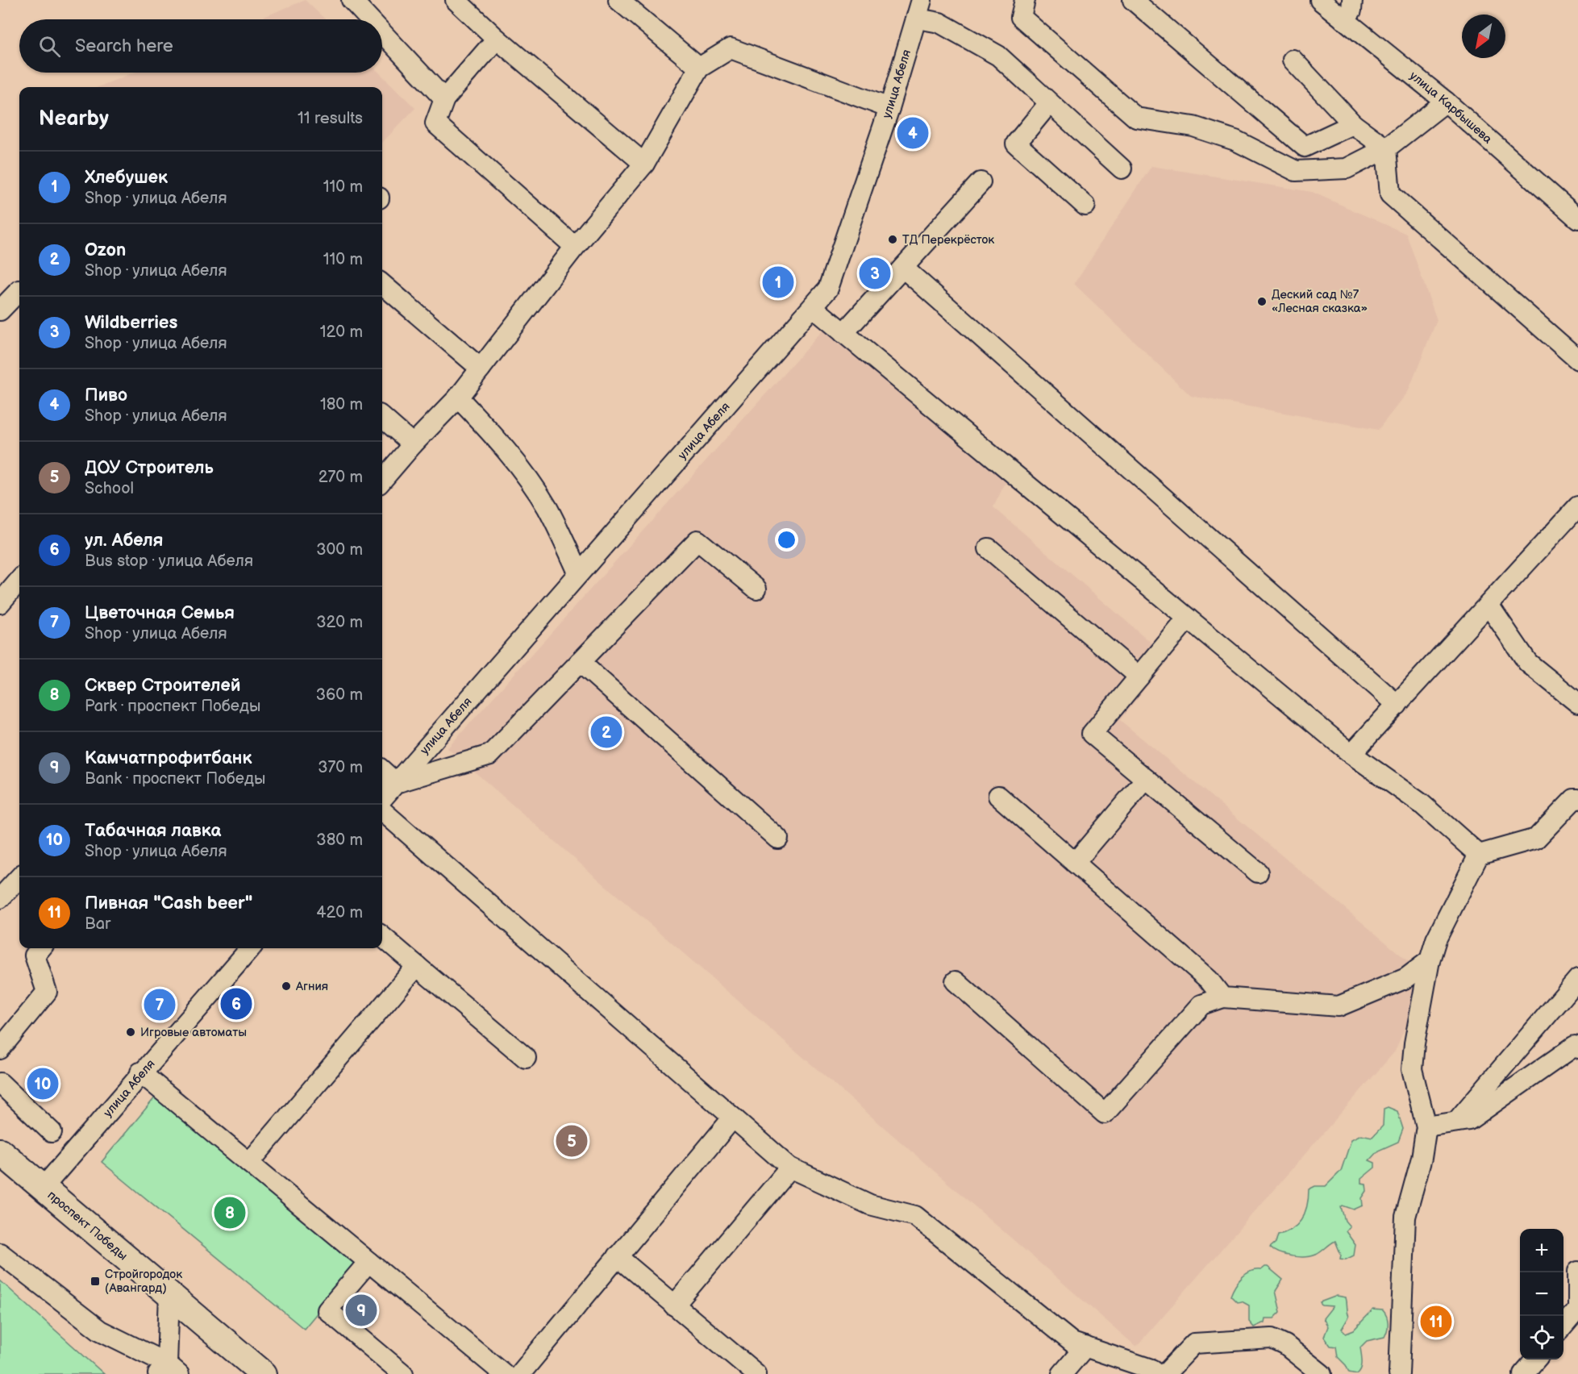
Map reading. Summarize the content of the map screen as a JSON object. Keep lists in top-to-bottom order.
{
  "streets": {
    "main road": ["проспект Победы"],
    "street": ["улица Абеля", "улица Карбышева"]
  },
  "crossings": [
    ["улица Абеля", "проспект Победы"]
  ],
  "places": {
    "other": [
      "ТД Перекрёсток",
      "Деский сад №7 «Лесная сказка»",
      "Агния",
      "Игровые автоматы"
    ],
    "transit": ["Стройгородок (Авангард)"]
  },
  "north": "bottom left",
  "page": {
    "search": "Search here",
    "heading": ["Nearby", "11 results"],
    "pins": [
      "4",
      "3",
      "1",
      "2",
      "6",
      "7",
      "10",
      "5",
      "8",
      "9",
      "11"
    ],
    "list": [
      {
        "mark": "1",
        "name": "Хлебушек",
        "note": "Shop · улица Абеля",
        "value": "110 m"
      },
      {
        "mark": "2",
        "name": "Ozon",
        "note": "Shop · улица Абеля",
        "value": "110 m"
      },
      {
        "mark": "3",
        "name": "Wildberries",
        "note": "Shop · улица Абеля",
        "value": "120 m"
      },
      {
        "mark": "4",
        "name": "Пиво",
        "note": "Shop · улица Абеля",
        "value": "180 m"
      },
      {
        "mark": "5",
        "name": "ДОУ Строитель",
        "note": "School",
        "value": "270 m"
      },
      {
        "mark": "6",
        "name": "ул. Абеля",
        "note": "Bus stop · улица Абеля",
        "value": "300 m"
      },
      {
        "mark": "7",
        "name": "Цветочная Семья",
        "note": "Shop · улица Абеля",
        "value": "320 m"
      },
      {
        "mark": "8",
        "name": "Сквер Строителей",
        "note": "Park · проспект Победы",
        "value": "360 m"
      },
      {
        "mark": "9",
        "name": "Камчатпрофитбанк",
        "note": "Bank · проспект Победы",
        "value": "370 m"
      },
      {
        "mark": "10",
        "name": "Табачная лавка",
        "note": "Shop · улица Абеля",
        "value": "380 m"
      },
      {
        "mark": "11",
        "name": "Пивная \"Cash beer\"",
        "note": "Bar",
        "value": "420 m"
      }
    ],
    "map_buttons": ["+", "−"]
  }
}
